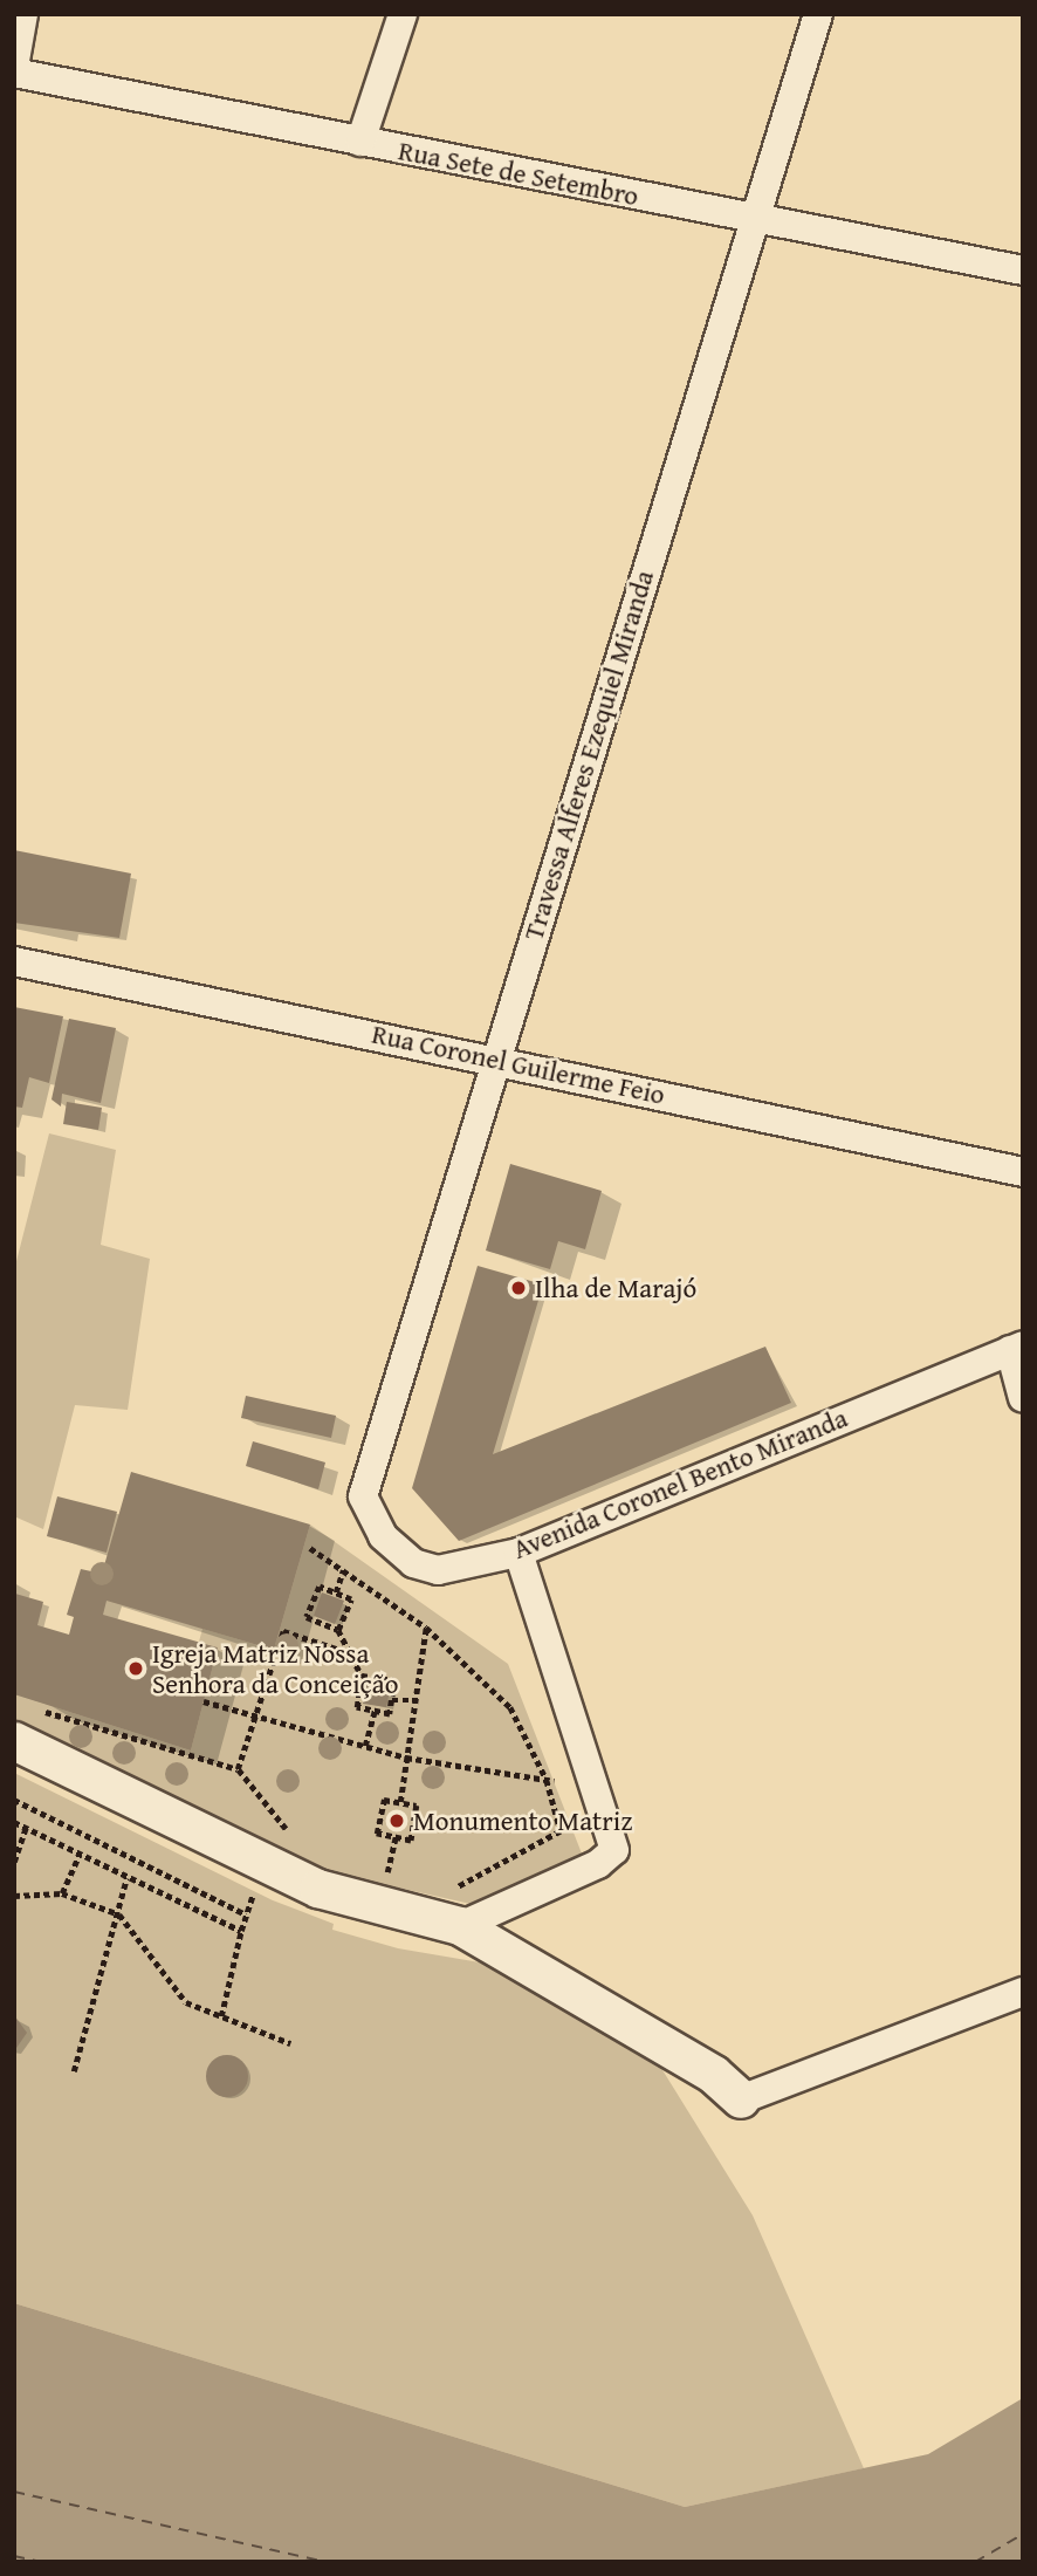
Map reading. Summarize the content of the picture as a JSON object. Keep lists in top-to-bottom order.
{
  "streets": {
    "street": [
      "Rua Sete de Setembro",
      "Travessa Alferes Ezequiel Miranda",
      "Rua Coronel Guilerme Feio",
      "Avenida Coronel Bento Miranda"
    ]
  },
  "crossings": [
    ["Rua Sete de Setembro", "Travessa Alferes Ezequiel Miranda"],
    ["Travessa Alferes Ezequiel Miranda", "Rua Coronel Guilerme Feio"],
    ["Travessa Alferes Ezequiel Miranda", "Avenida Coronel Bento Miranda"]
  ],
  "places": ["Ilha de Marajó", "Igreja Matriz Nossa Senhora da Conceição", "Monumento Matriz"]
}
